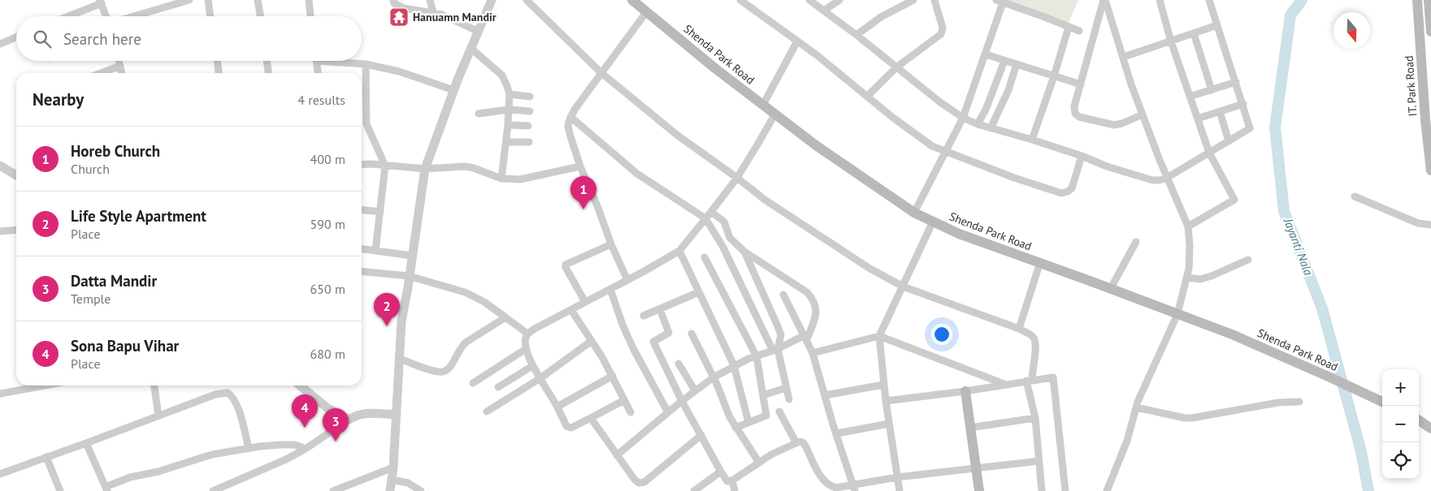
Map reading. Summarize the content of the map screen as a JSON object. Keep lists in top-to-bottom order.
{
  "streets": {
    "main road": ["Shenda Park Road", "IT. Park Road"]
  },
  "water": ["Jayanti Nala"],
  "places": {
    "temple": ["Hanuamn Mandir"]
  },
  "north": "bottom",
  "page": {
    "search": "Search here",
    "heading": ["Nearby", "4 results"],
    "list": [
      {
        "mark": "1",
        "name": "Horeb Church",
        "note": "Church",
        "value": "400 m"
      },
      {
        "mark": "2",
        "name": "Life Style Apartment",
        "note": "Place",
        "value": "590 m"
      },
      {
        "mark": "3",
        "name": "Datta Mandir",
        "note": "Temple",
        "value": "650 m"
      },
      {
        "mark": "4",
        "name": "Sona Bapu Vihar",
        "note": "Place",
        "value": "680 m"
      }
    ],
    "pins": [
      "1",
      "2",
      "4",
      "3"
    ],
    "map_buttons": ["+", "−"]
  }
}
